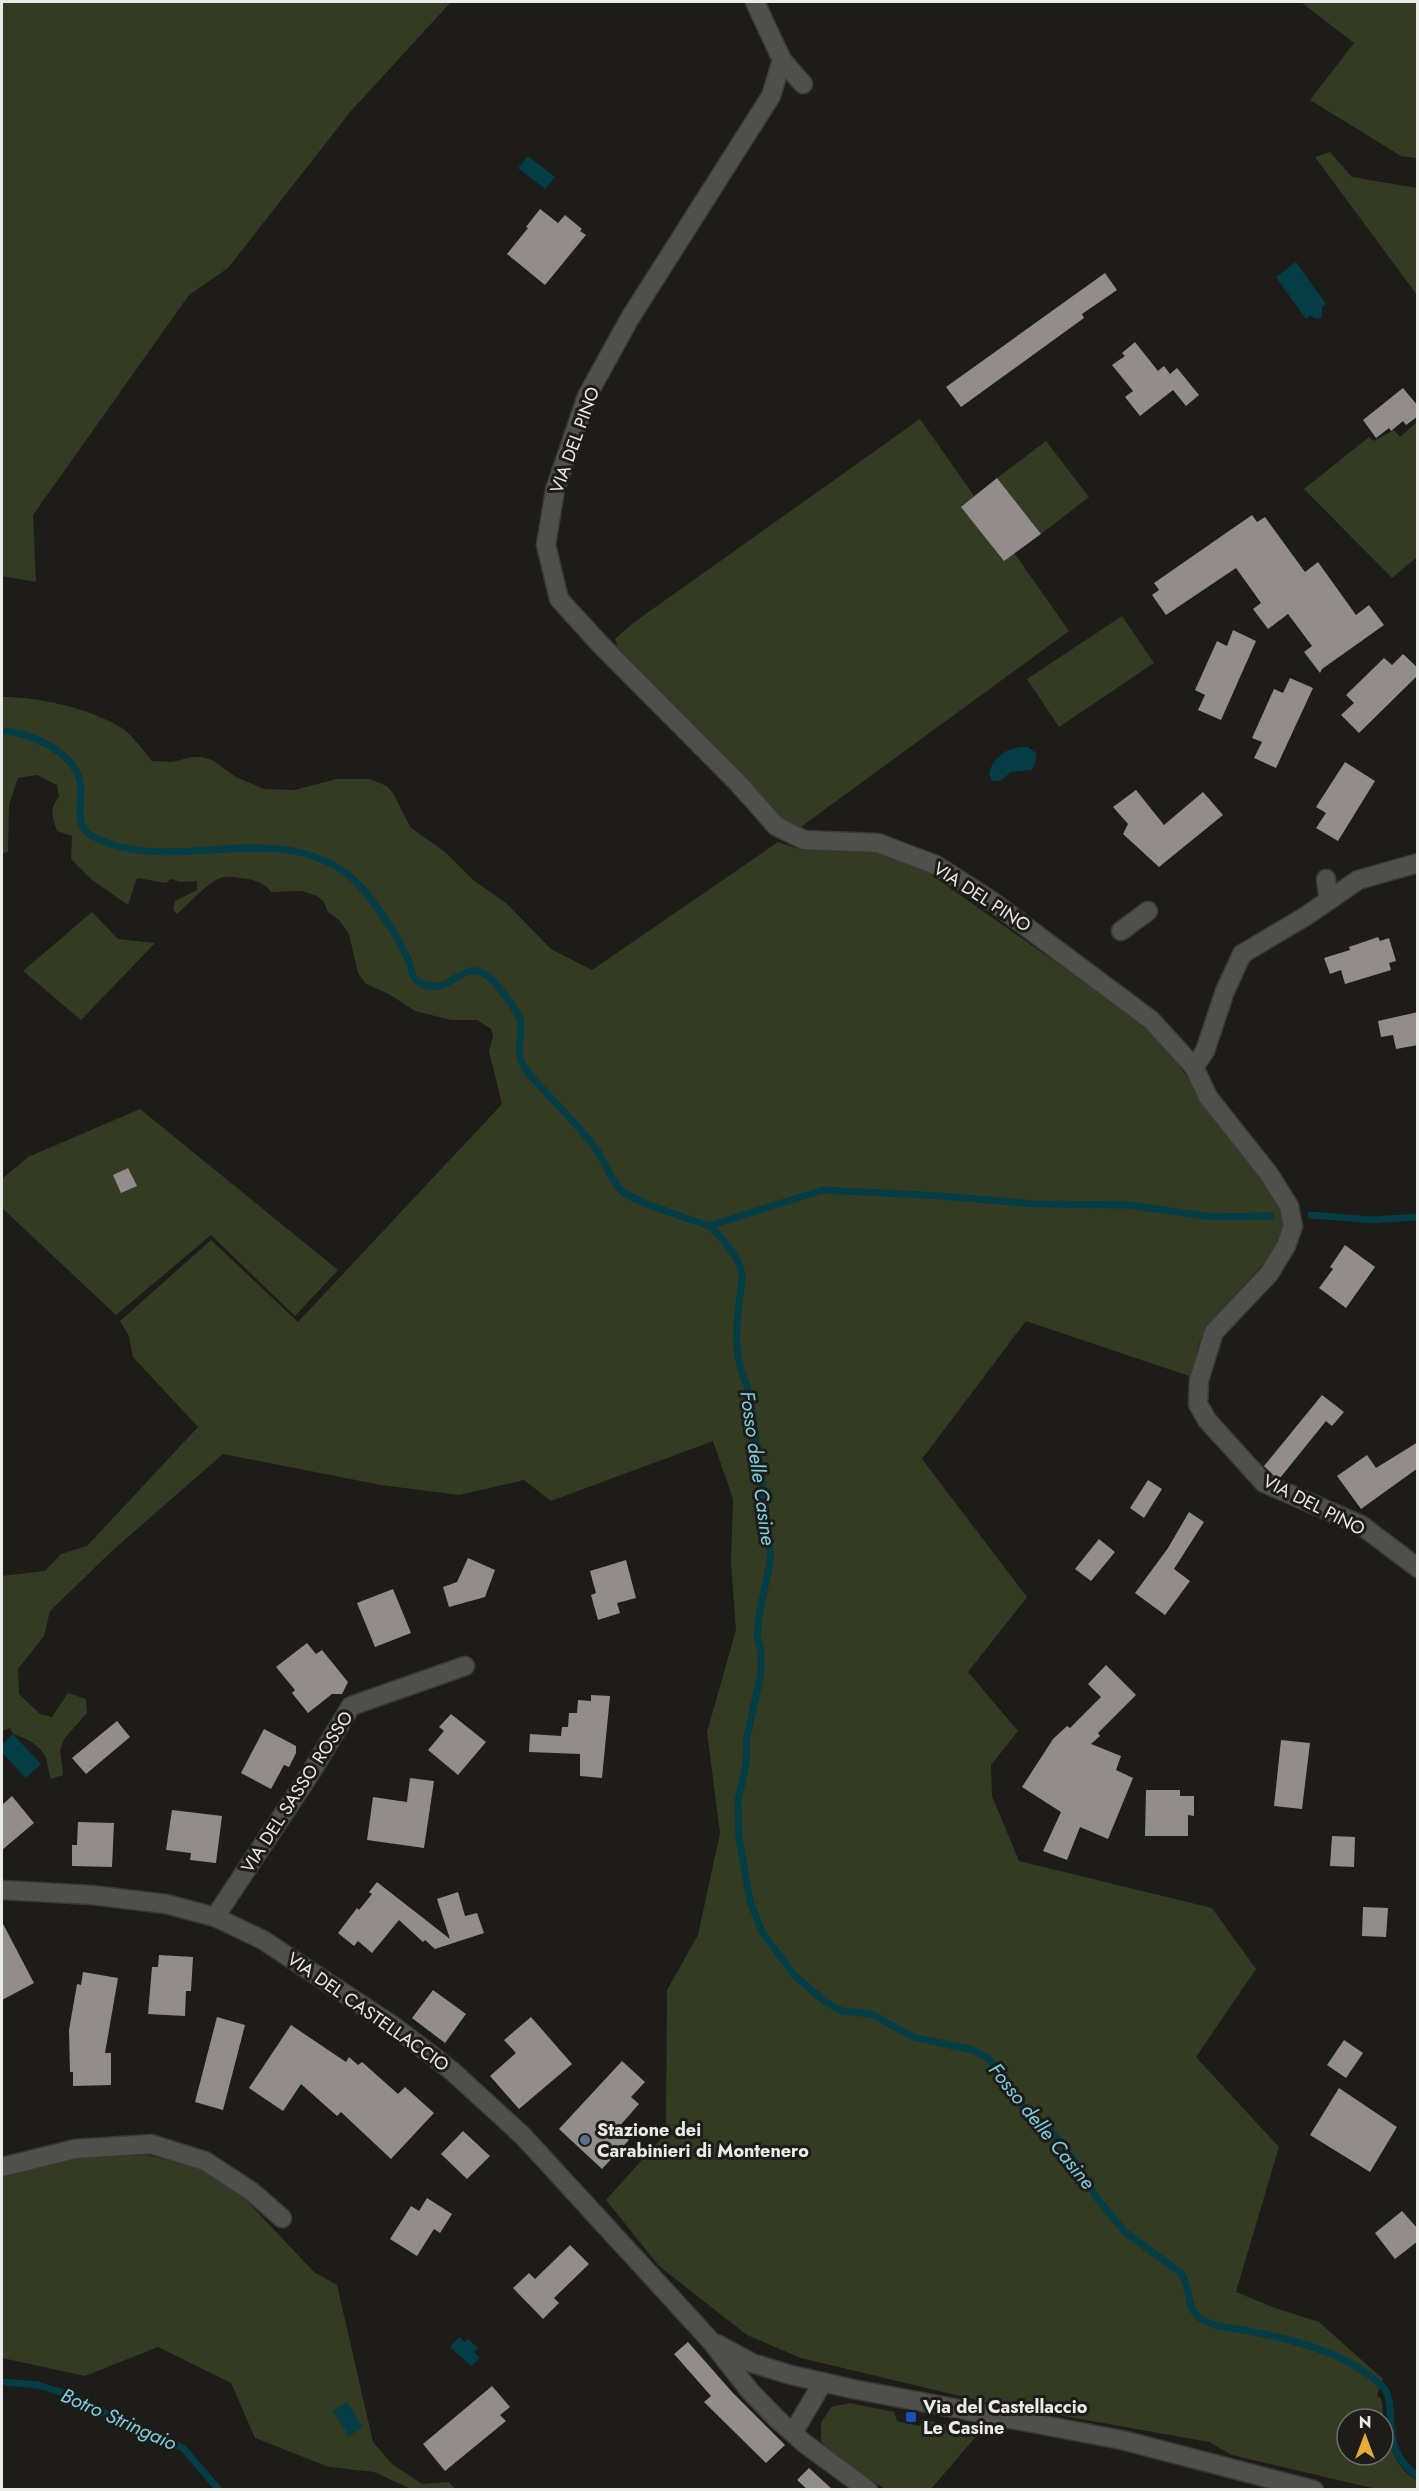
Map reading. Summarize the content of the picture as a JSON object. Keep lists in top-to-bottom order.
{
  "streets": {
    "street": ["VIA DEL PINO", "VIA DEL SASSO ROSSO", "VIA DEL CASTELLACCIO"]
  },
  "crossings": [
    ["VIA DEL SASSO ROSSO", "VIA DEL CASTELLACCIO"]
  ],
  "water": ["Fosso delle Casine", "Botro Stringaio"],
  "places": {
    "other": ["Stazione dei Carabinieri di Montenero"],
    "transit": ["Via del Castellaccio Le Casine"]
  },
  "north": "top"
}
